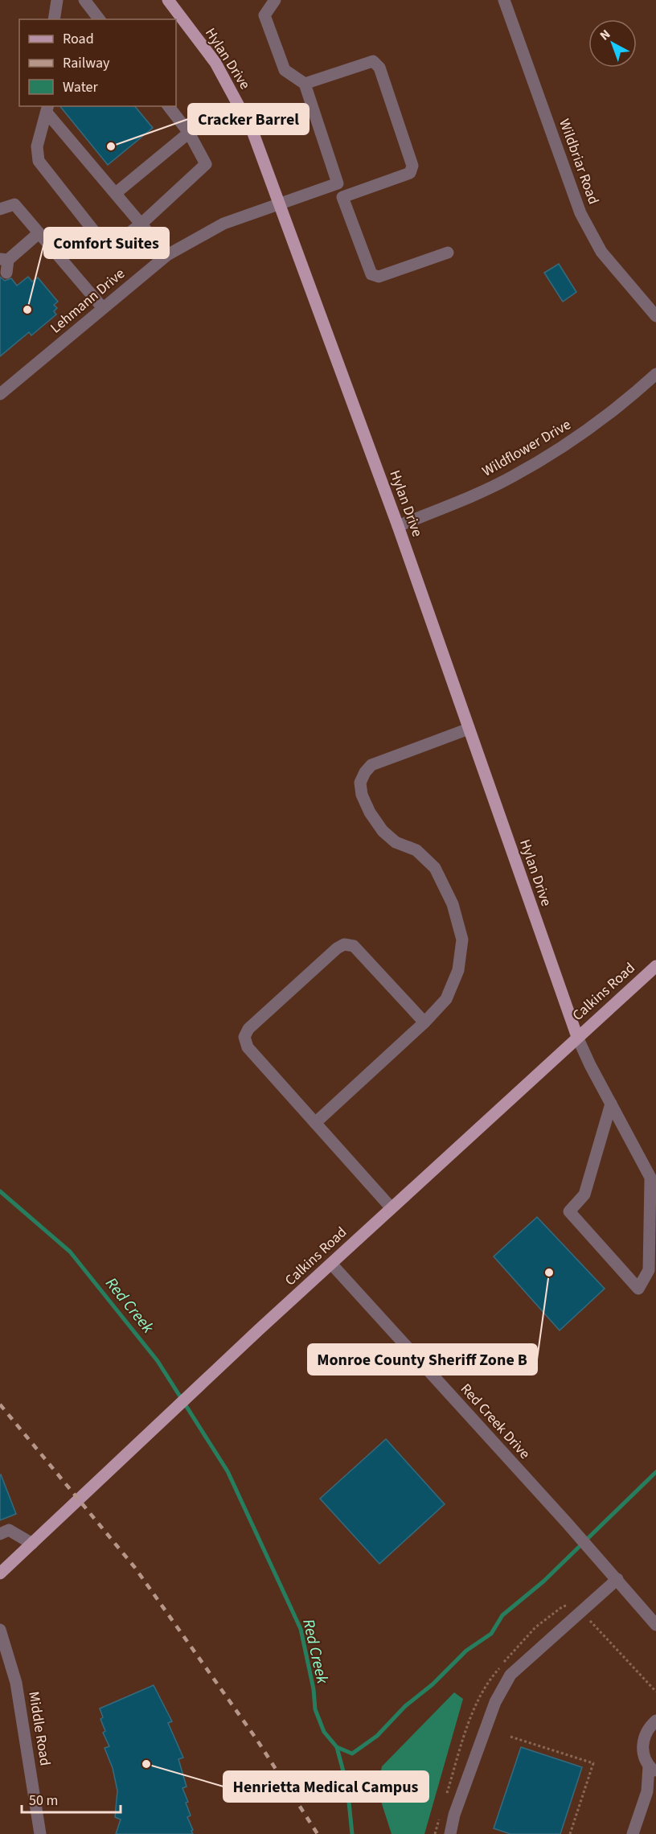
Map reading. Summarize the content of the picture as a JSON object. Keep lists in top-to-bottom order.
{
  "streets": {
    "main road": ["Hylan Drive", "Calkins Road"],
    "street": [
      "Wildbriar Road",
      "Lehmann Drive",
      "Wildflower Drive",
      "Red Creek Drive",
      "Middle Road"
    ]
  },
  "crossings": [
    ["Hylan Drive", "Lehmann Drive"],
    ["Hylan Drive", "Wildflower Drive"],
    ["Hylan Drive", "Calkins Road"],
    ["Calkins Road", "Red Creek Drive"]
  ],
  "water": ["Red Creek"],
  "places": [
    "Cracker Barrel",
    "Comfort Suites",
    "Monroe County Sheriff Zone B",
    "Henrietta Medical Campus"
  ],
  "legend": ["Road", "Railway", "Water"],
  "scale_bar": "50 m",
  "north": "top left"
}
